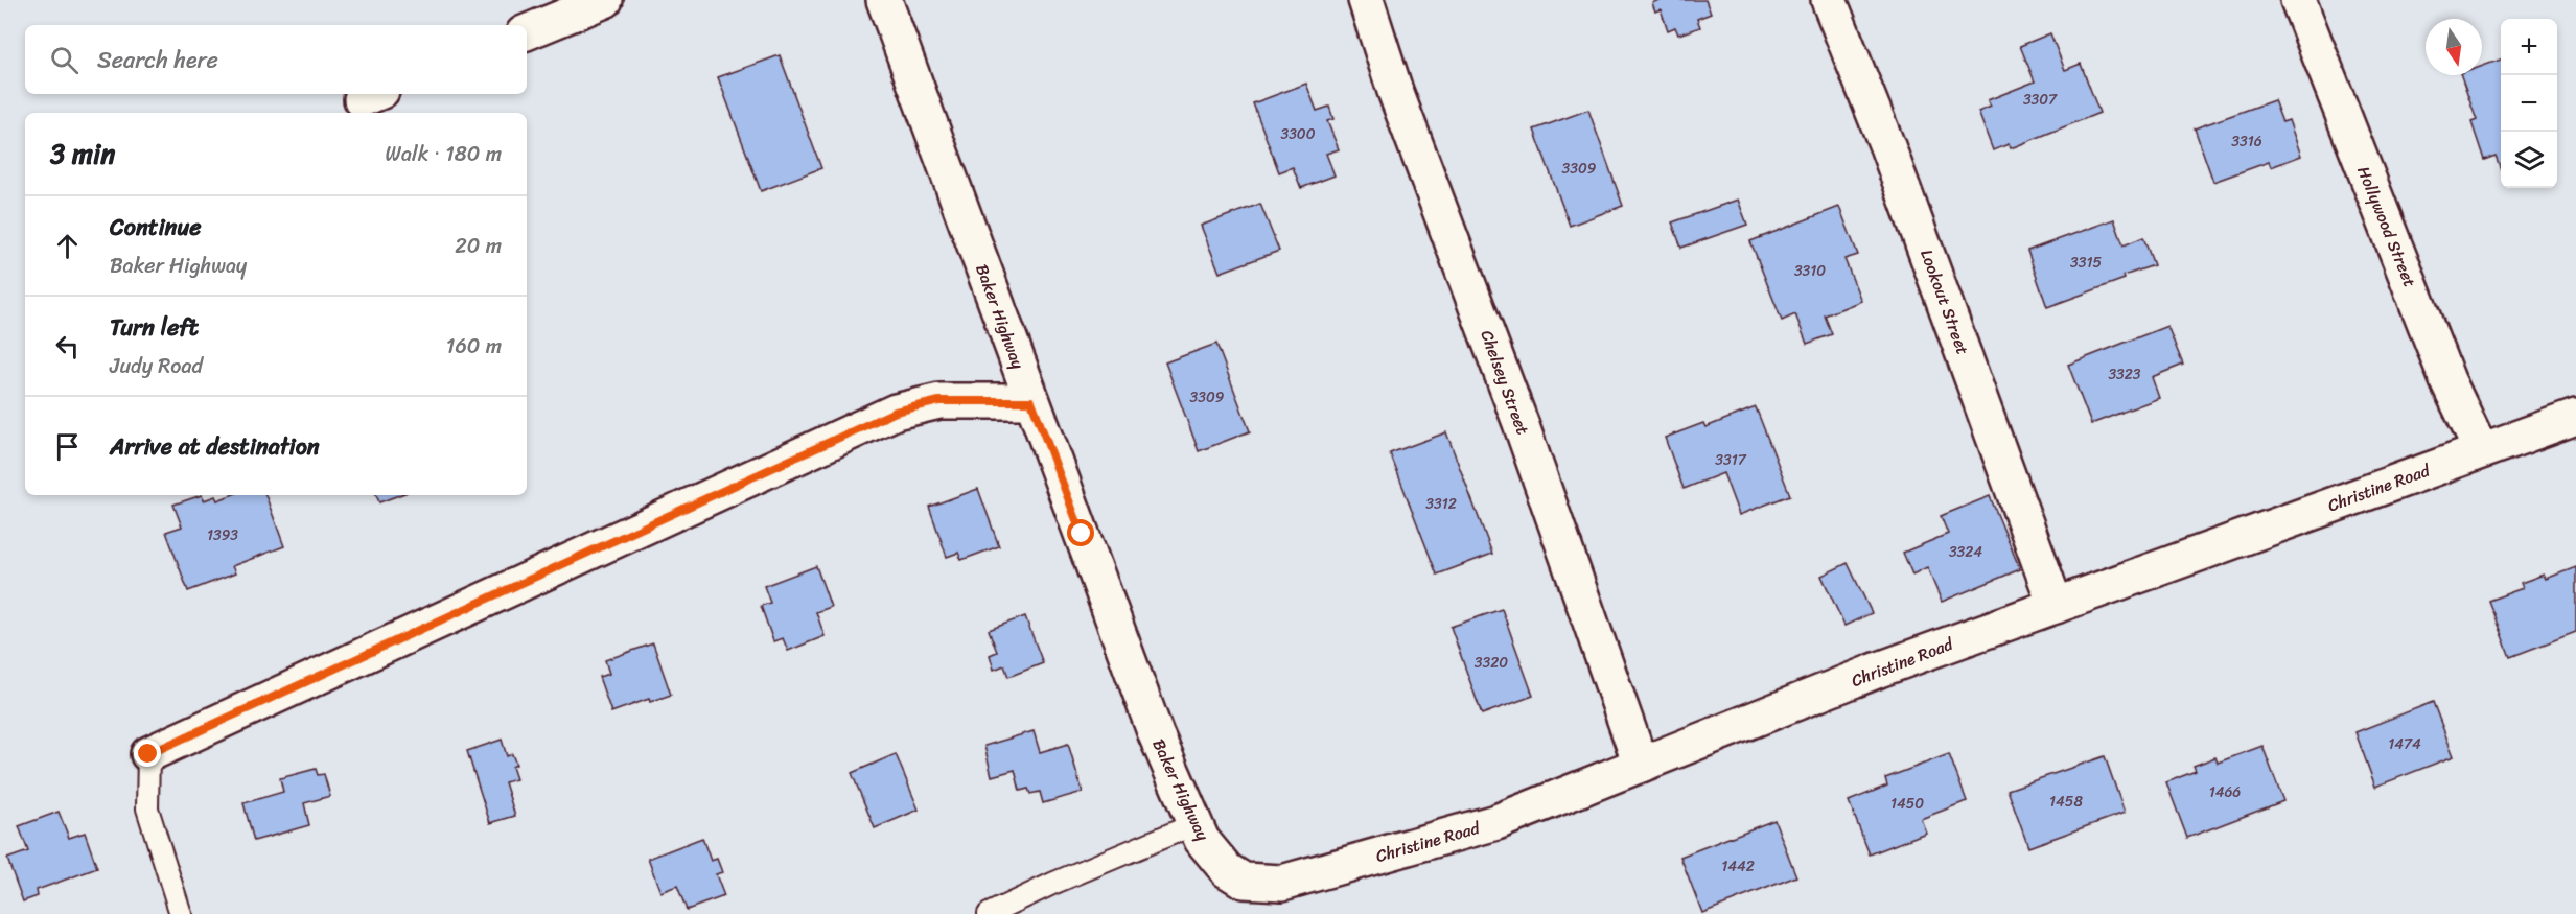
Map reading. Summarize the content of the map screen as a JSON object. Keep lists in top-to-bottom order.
{
  "streets": {
    "street": [
      "Hollywood Street",
      "Lookout Street",
      "Baker Highway",
      "Chelsey Street",
      "Christine Road"
    ]
  },
  "crossings": [
    ["Hollywood Street", "Christine Road"],
    ["Lookout Street", "Christine Road"],
    ["Baker Highway", "Christine Road"],
    ["Chelsey Street", "Christine Road"]
  ],
  "house_numbers": [
    "3307",
    "3300",
    "3316",
    "3309",
    "3315",
    "3310",
    "3323",
    "3309",
    "3317",
    "3312",
    "1393",
    "3324",
    "3320",
    "1474",
    "1466",
    "1458",
    "1450",
    "1442"
  ],
  "north": "bottom",
  "page": {
    "map_buttons": ["+", "−"],
    "search": "Search here",
    "heading": ["3 min", "Walk · 180 m"],
    "list": [
      ["Continue", "Baker Highway", "20 m"],
      ["Turn left", "Judy Road", "160 m"],
      "Arrive at destination"
    ]
  }
}
